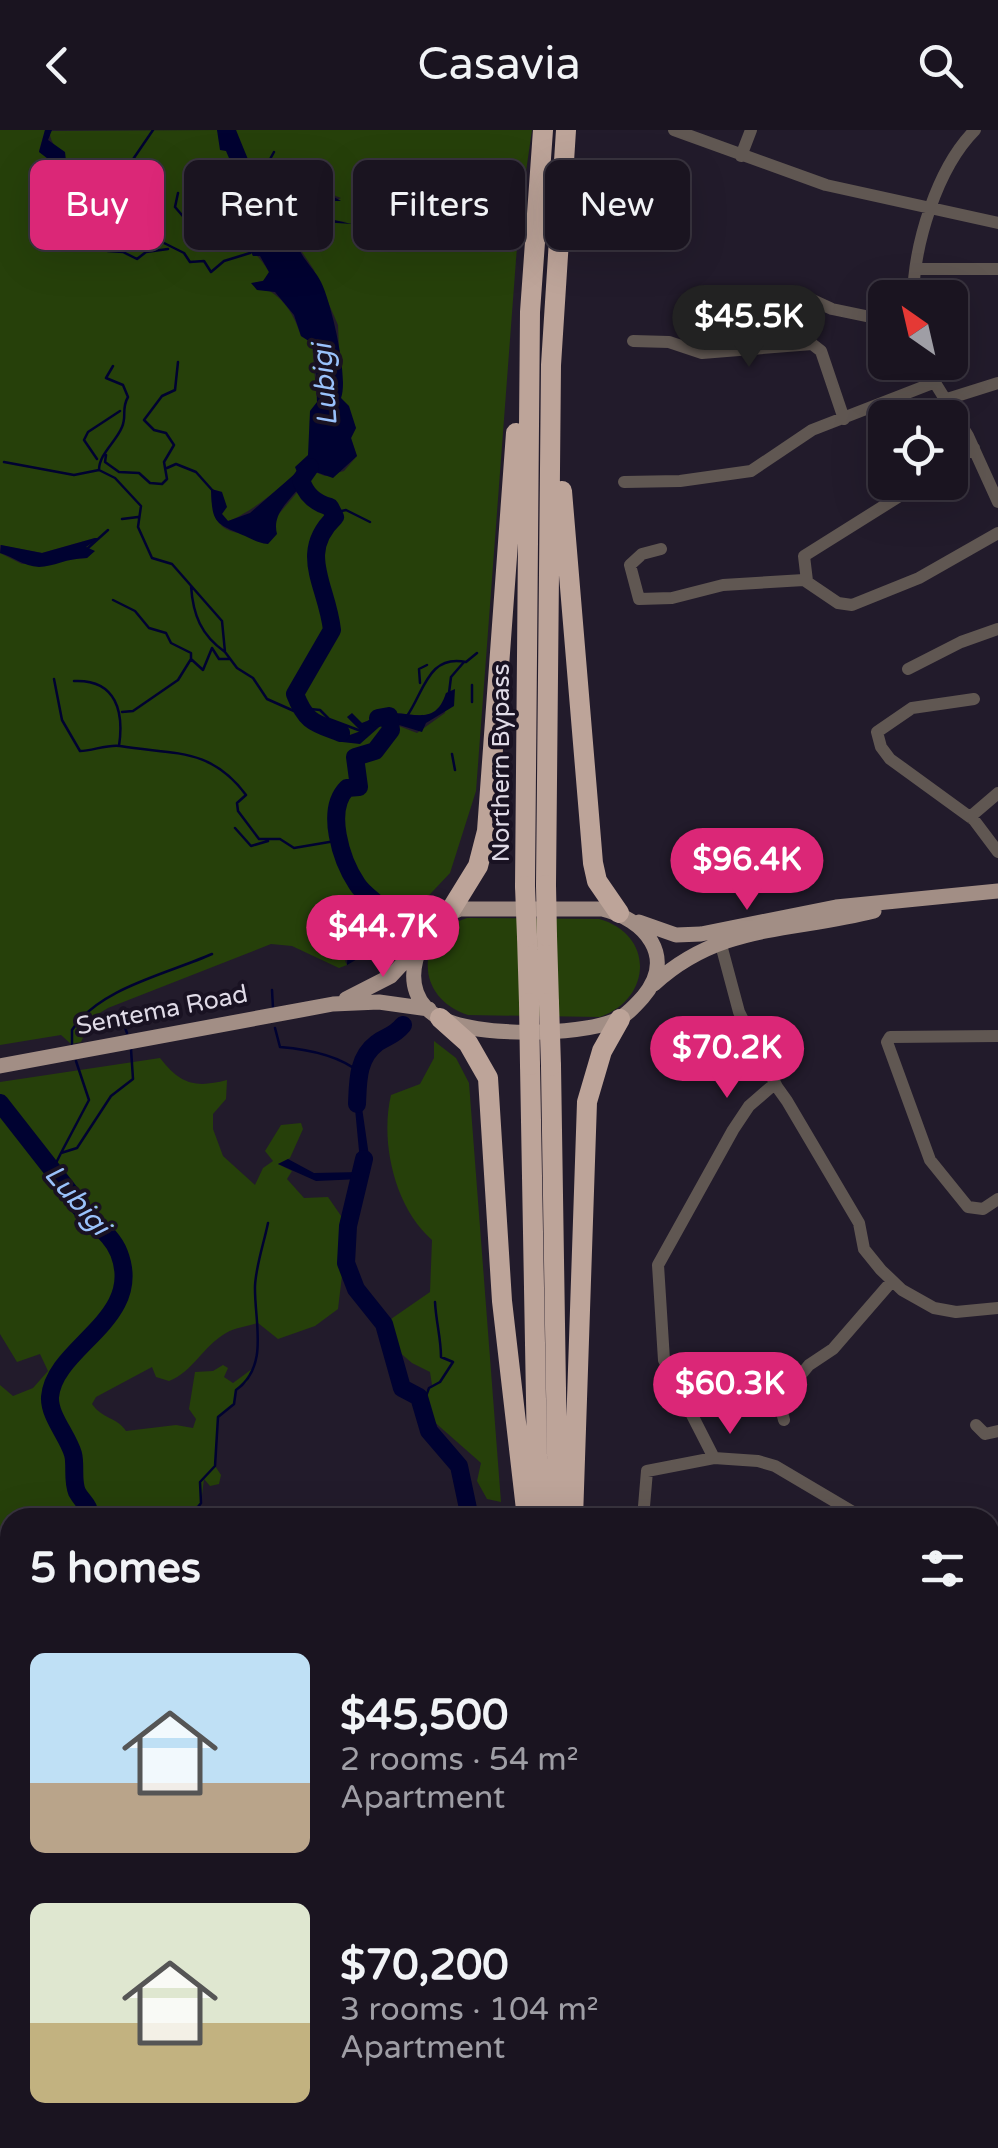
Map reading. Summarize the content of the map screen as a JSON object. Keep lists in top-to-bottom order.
{
  "streets": {
    "highway": ["Northern Bypass"],
    "main road": ["Sentema Road"]
  },
  "water": ["Lubigi"],
  "north": "top left",
  "page": {
    "header": "Casavia",
    "chip": [
      "Buy",
      "Rent",
      "Filters",
      "New"
    ],
    "price": [
      "$45.5K",
      "$96.4K",
      "$44.7K",
      "$70.2K",
      "$60.3K"
    ],
    "heading": "5 homes",
    "list": [
      {
        "name": "$45,500",
        "note": "2 rooms · 54 m² · Apartment"
      },
      {
        "name": "$70,200",
        "note": "3 rooms · 104 m² · Apartment"
      }
    ]
  }
}
